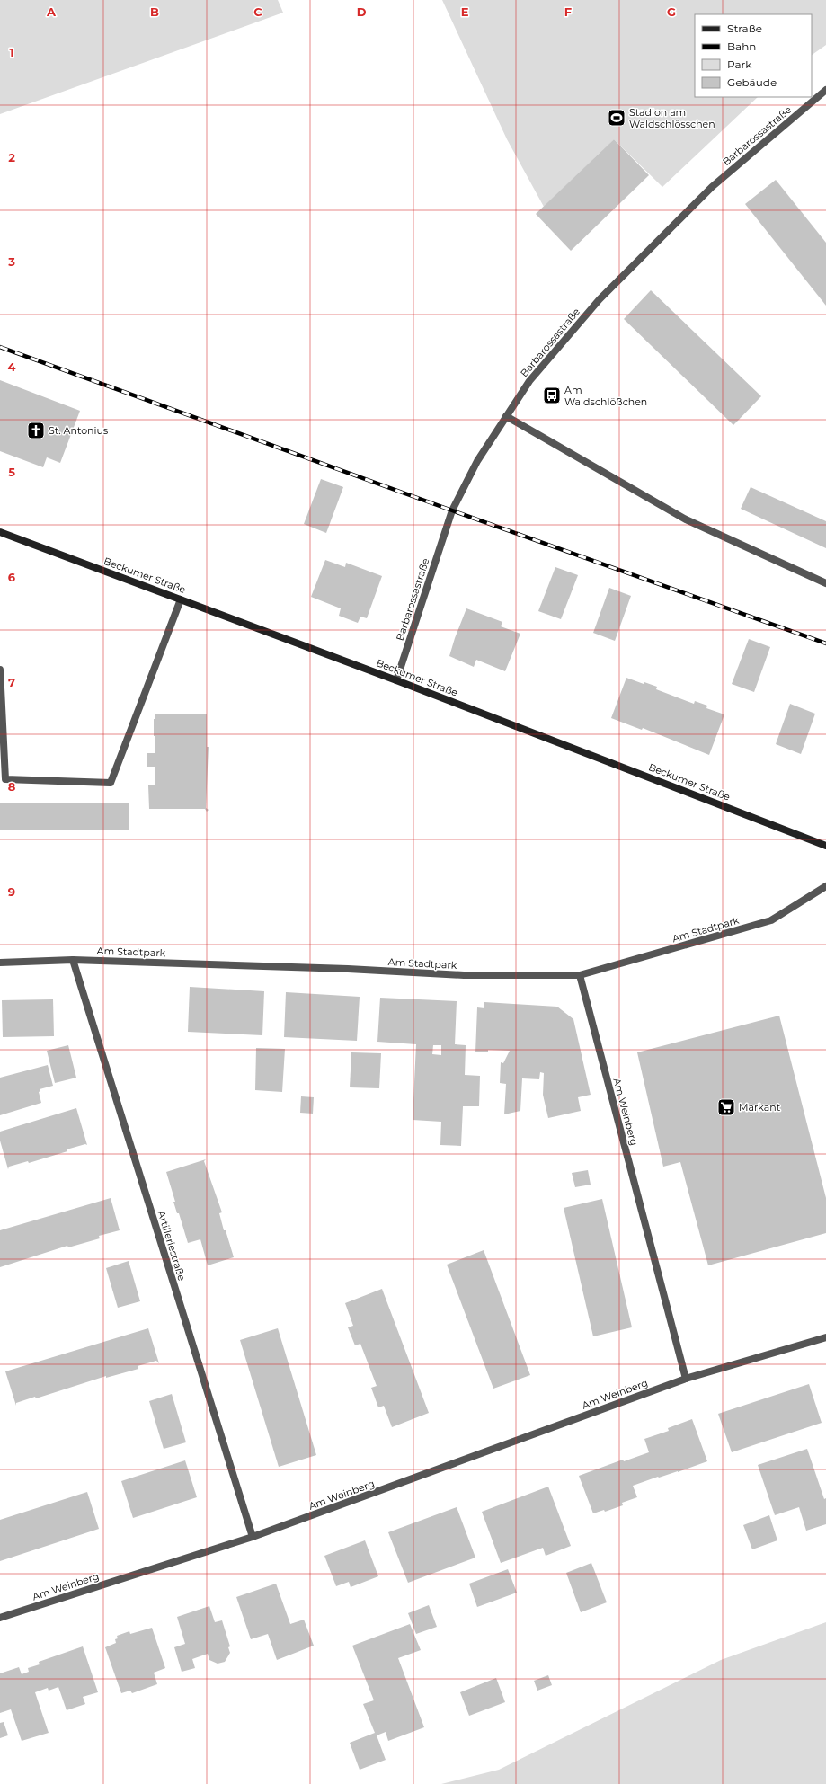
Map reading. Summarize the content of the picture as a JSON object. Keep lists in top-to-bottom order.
{
  "streets": {
    "main road": ["Beckumer Straße"],
    "street": [
      "Barbarossastraße",
      "Am Stadtpark",
      "Am Weinberg",
      "Artilleriestraße"
    ]
  },
  "crossings": [
    ["Barbarossastraße", "Beckumer Straße"],
    ["Am Stadtpark", "Am Weinberg"],
    ["Am Stadtpark", "Artilleriestraße"],
    ["Am Weinberg", "Artilleriestraße"]
  ],
  "places": {
    "sports": ["Stadion am Waldschlösschen"],
    "bus stop": ["Am Waldschlößchen"],
    "church": ["St. Antonius"],
    "supermarket": ["Markant"]
  },
  "legend": [
    "Straße",
    "Bahn",
    "Park",
    "Gebäude"
  ],
  "grid": {
    "columns": [
      "A",
      "B",
      "C",
      "D",
      "E",
      "F",
      "G"
    ],
    "rows": [
      "1",
      "2",
      "3",
      "4",
      "5",
      "6",
      "7",
      "8",
      "9"
    ]
  }
}
